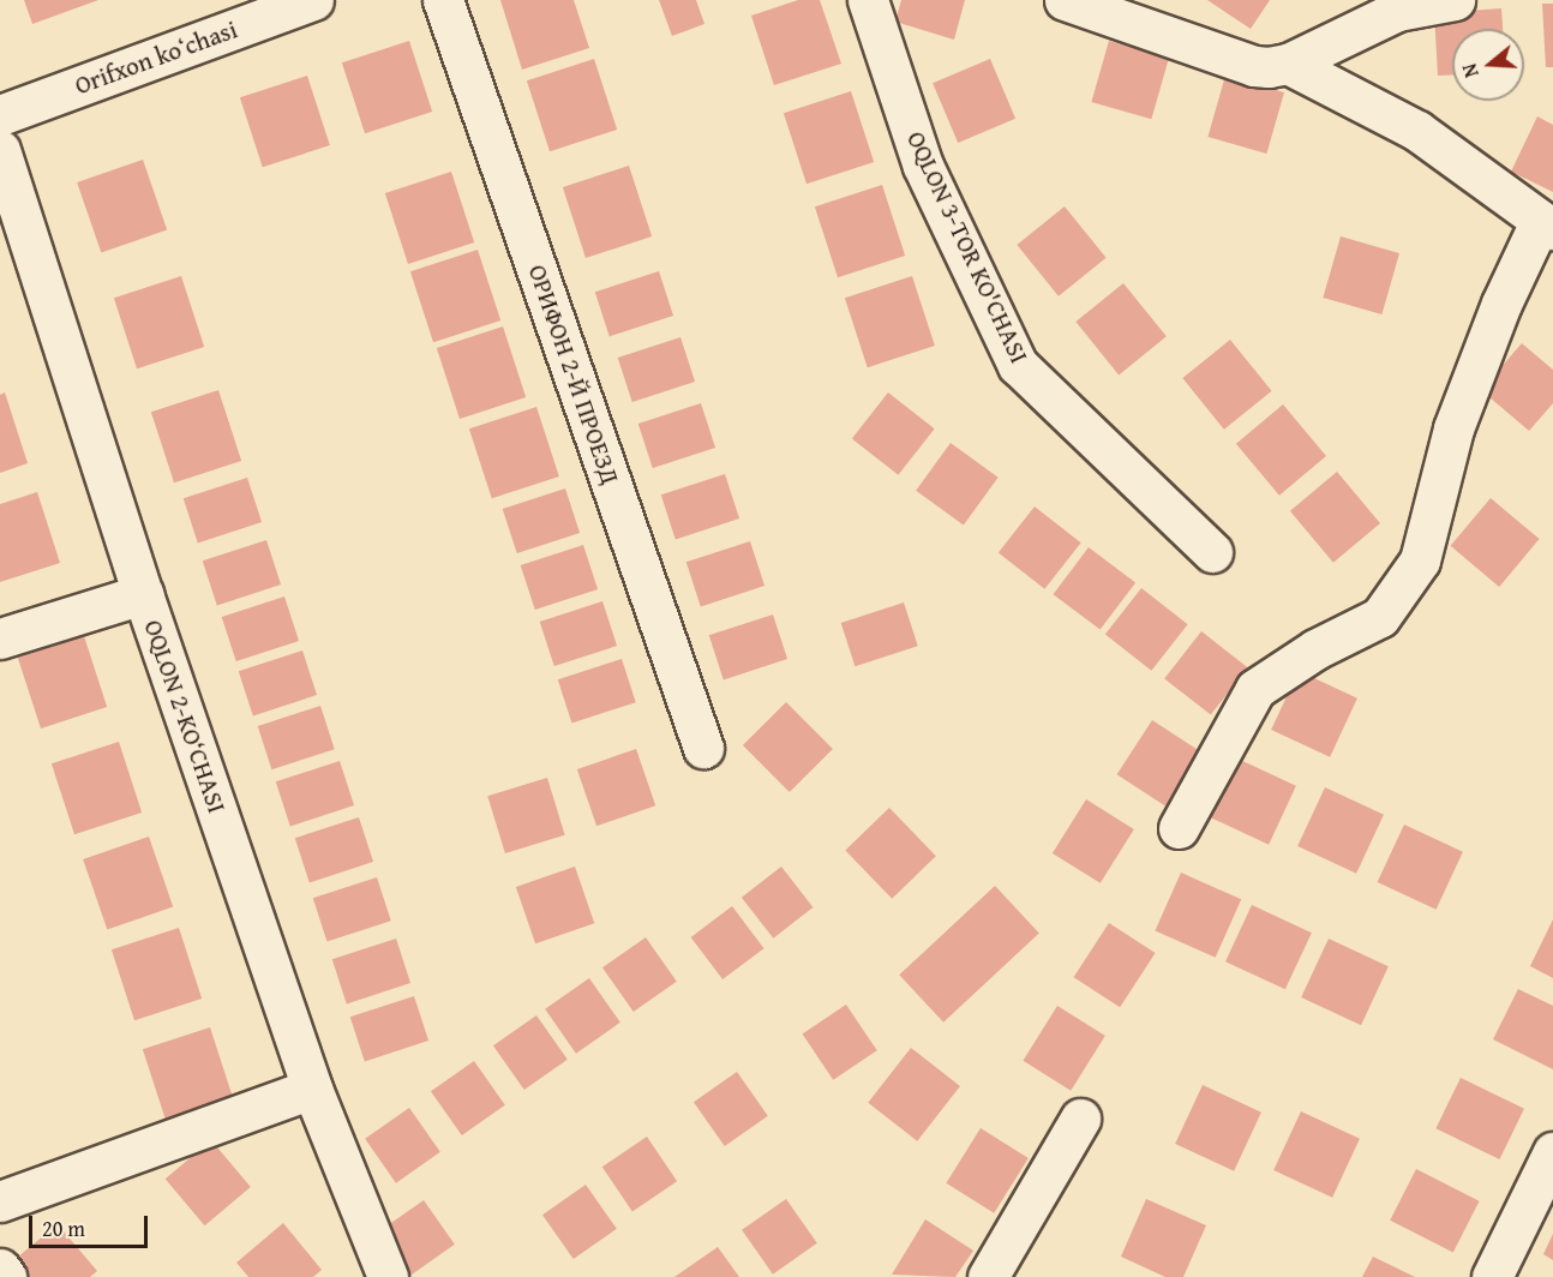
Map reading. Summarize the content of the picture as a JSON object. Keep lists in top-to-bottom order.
{
  "streets": {
    "street": [
      "Orifxon koʻchasi",
      "OQLON 3-TOR KO'CHASI",
      "ОРИФОН 2-Й ПРОЕЗД",
      "OQLON 2-KO‘CHASI"
    ]
  },
  "scale_bar": "20 m",
  "north": "left"
}
